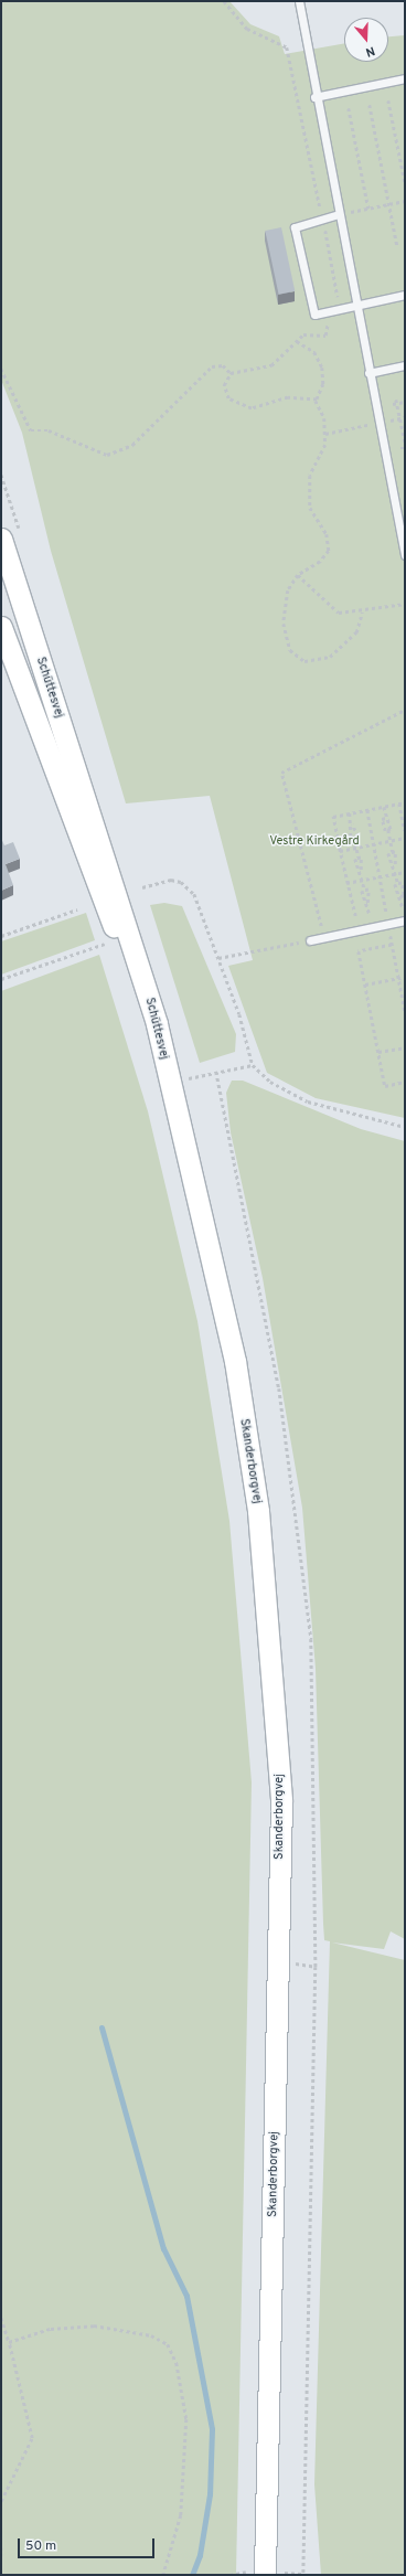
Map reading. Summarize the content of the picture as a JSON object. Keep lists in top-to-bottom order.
{
  "streets": {
    "main road": ["Schüttesvej", "Skanderborgvej"]
  },
  "crossings": [
    ["Schüttesvej", "Skanderborgvej"]
  ],
  "parks": ["Vestre Kirkegård"],
  "scale_bar": "50 m",
  "north": "bottom"
}
